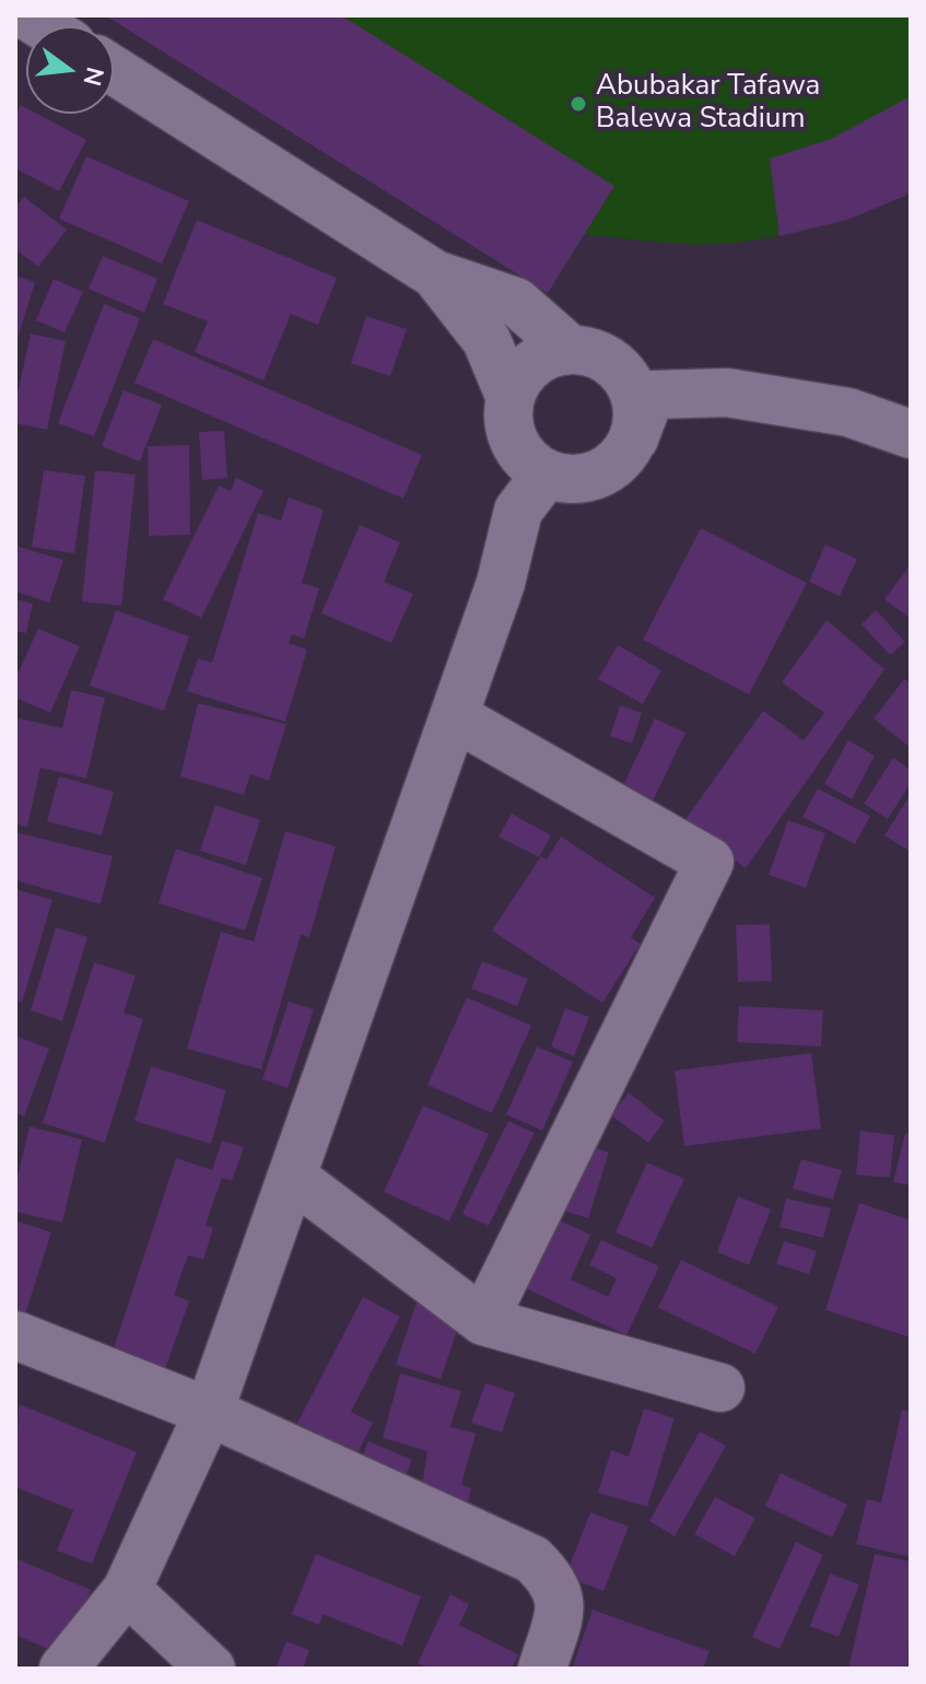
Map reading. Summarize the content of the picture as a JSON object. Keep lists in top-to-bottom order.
{
  "places": ["Abubakar Tafawa Balewa Stadium"],
  "north": "right"
}
